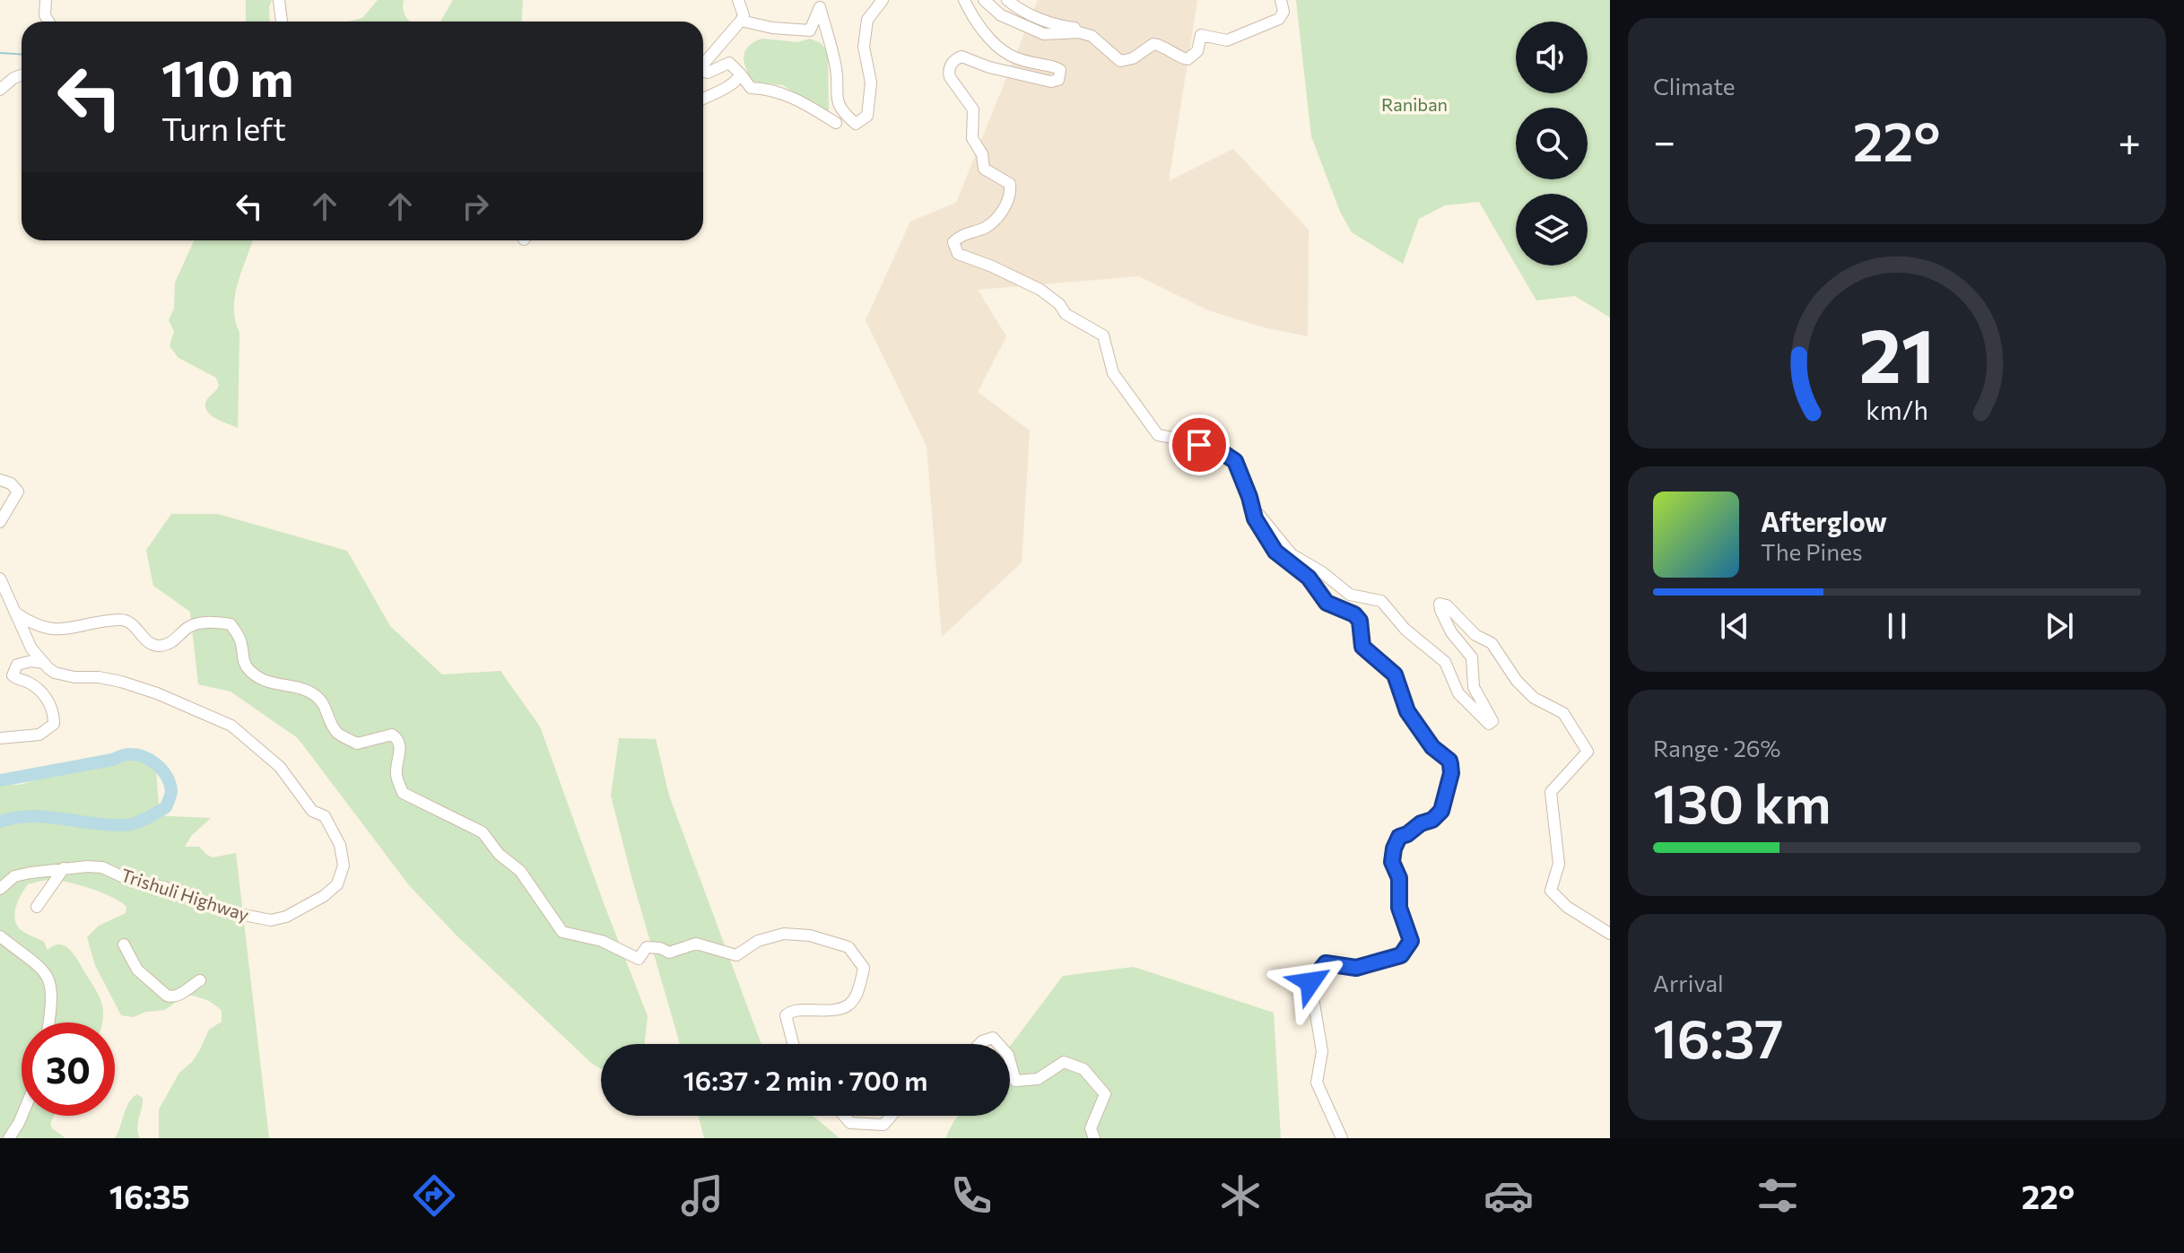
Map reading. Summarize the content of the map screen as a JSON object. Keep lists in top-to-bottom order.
{
  "streets": {
    "street": ["Trishuli Highway"]
  },
  "parks": ["Raniban"],
  "page": {
    "tile": [
      "Climate",
      ["Range · 26%", "130 km"],
      ["Arrival", "16:37"]
    ],
    "turn": ["110 m", "Turn left"],
    "heat": ["−", "22°", "+"],
    "song": ["Afterglow", "The Pines"],
    "limit": "30",
    "trip": "16:37 · 2 min · 700 m",
    "tabs": ["16:35", "22°"],
    "gauge": ["21", "km/h"]
  }
}
